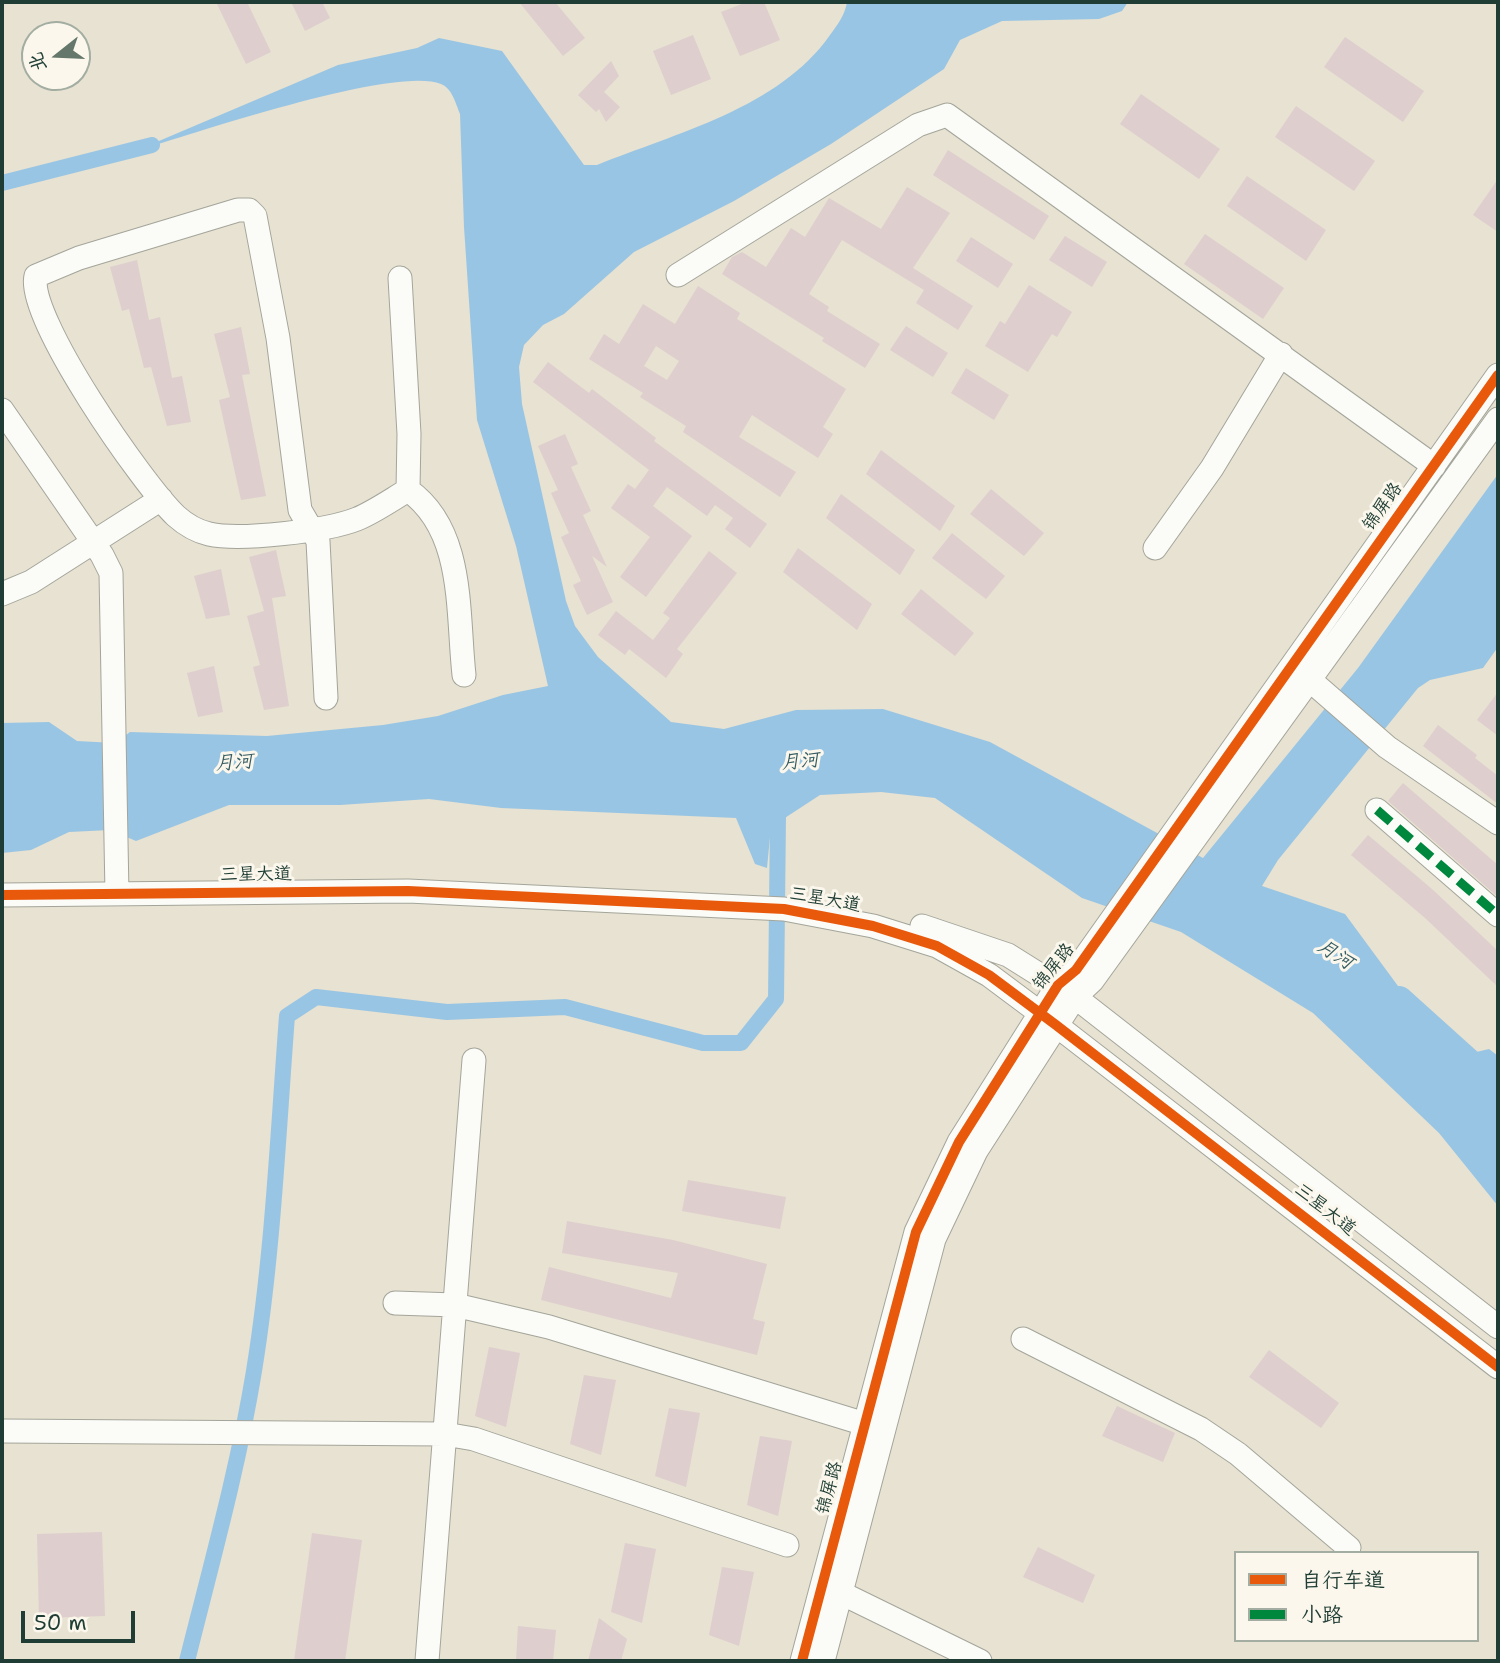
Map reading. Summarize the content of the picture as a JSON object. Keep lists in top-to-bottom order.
{
  "streets": {
    "street": ["锦屏路", "三星大道"]
  },
  "crossings": [
    ["锦屏路", "三星大道"]
  ],
  "water": ["月河"],
  "legend": ["自行车道", "小路"],
  "scale_bar": "50 m",
  "north": "left"
}
